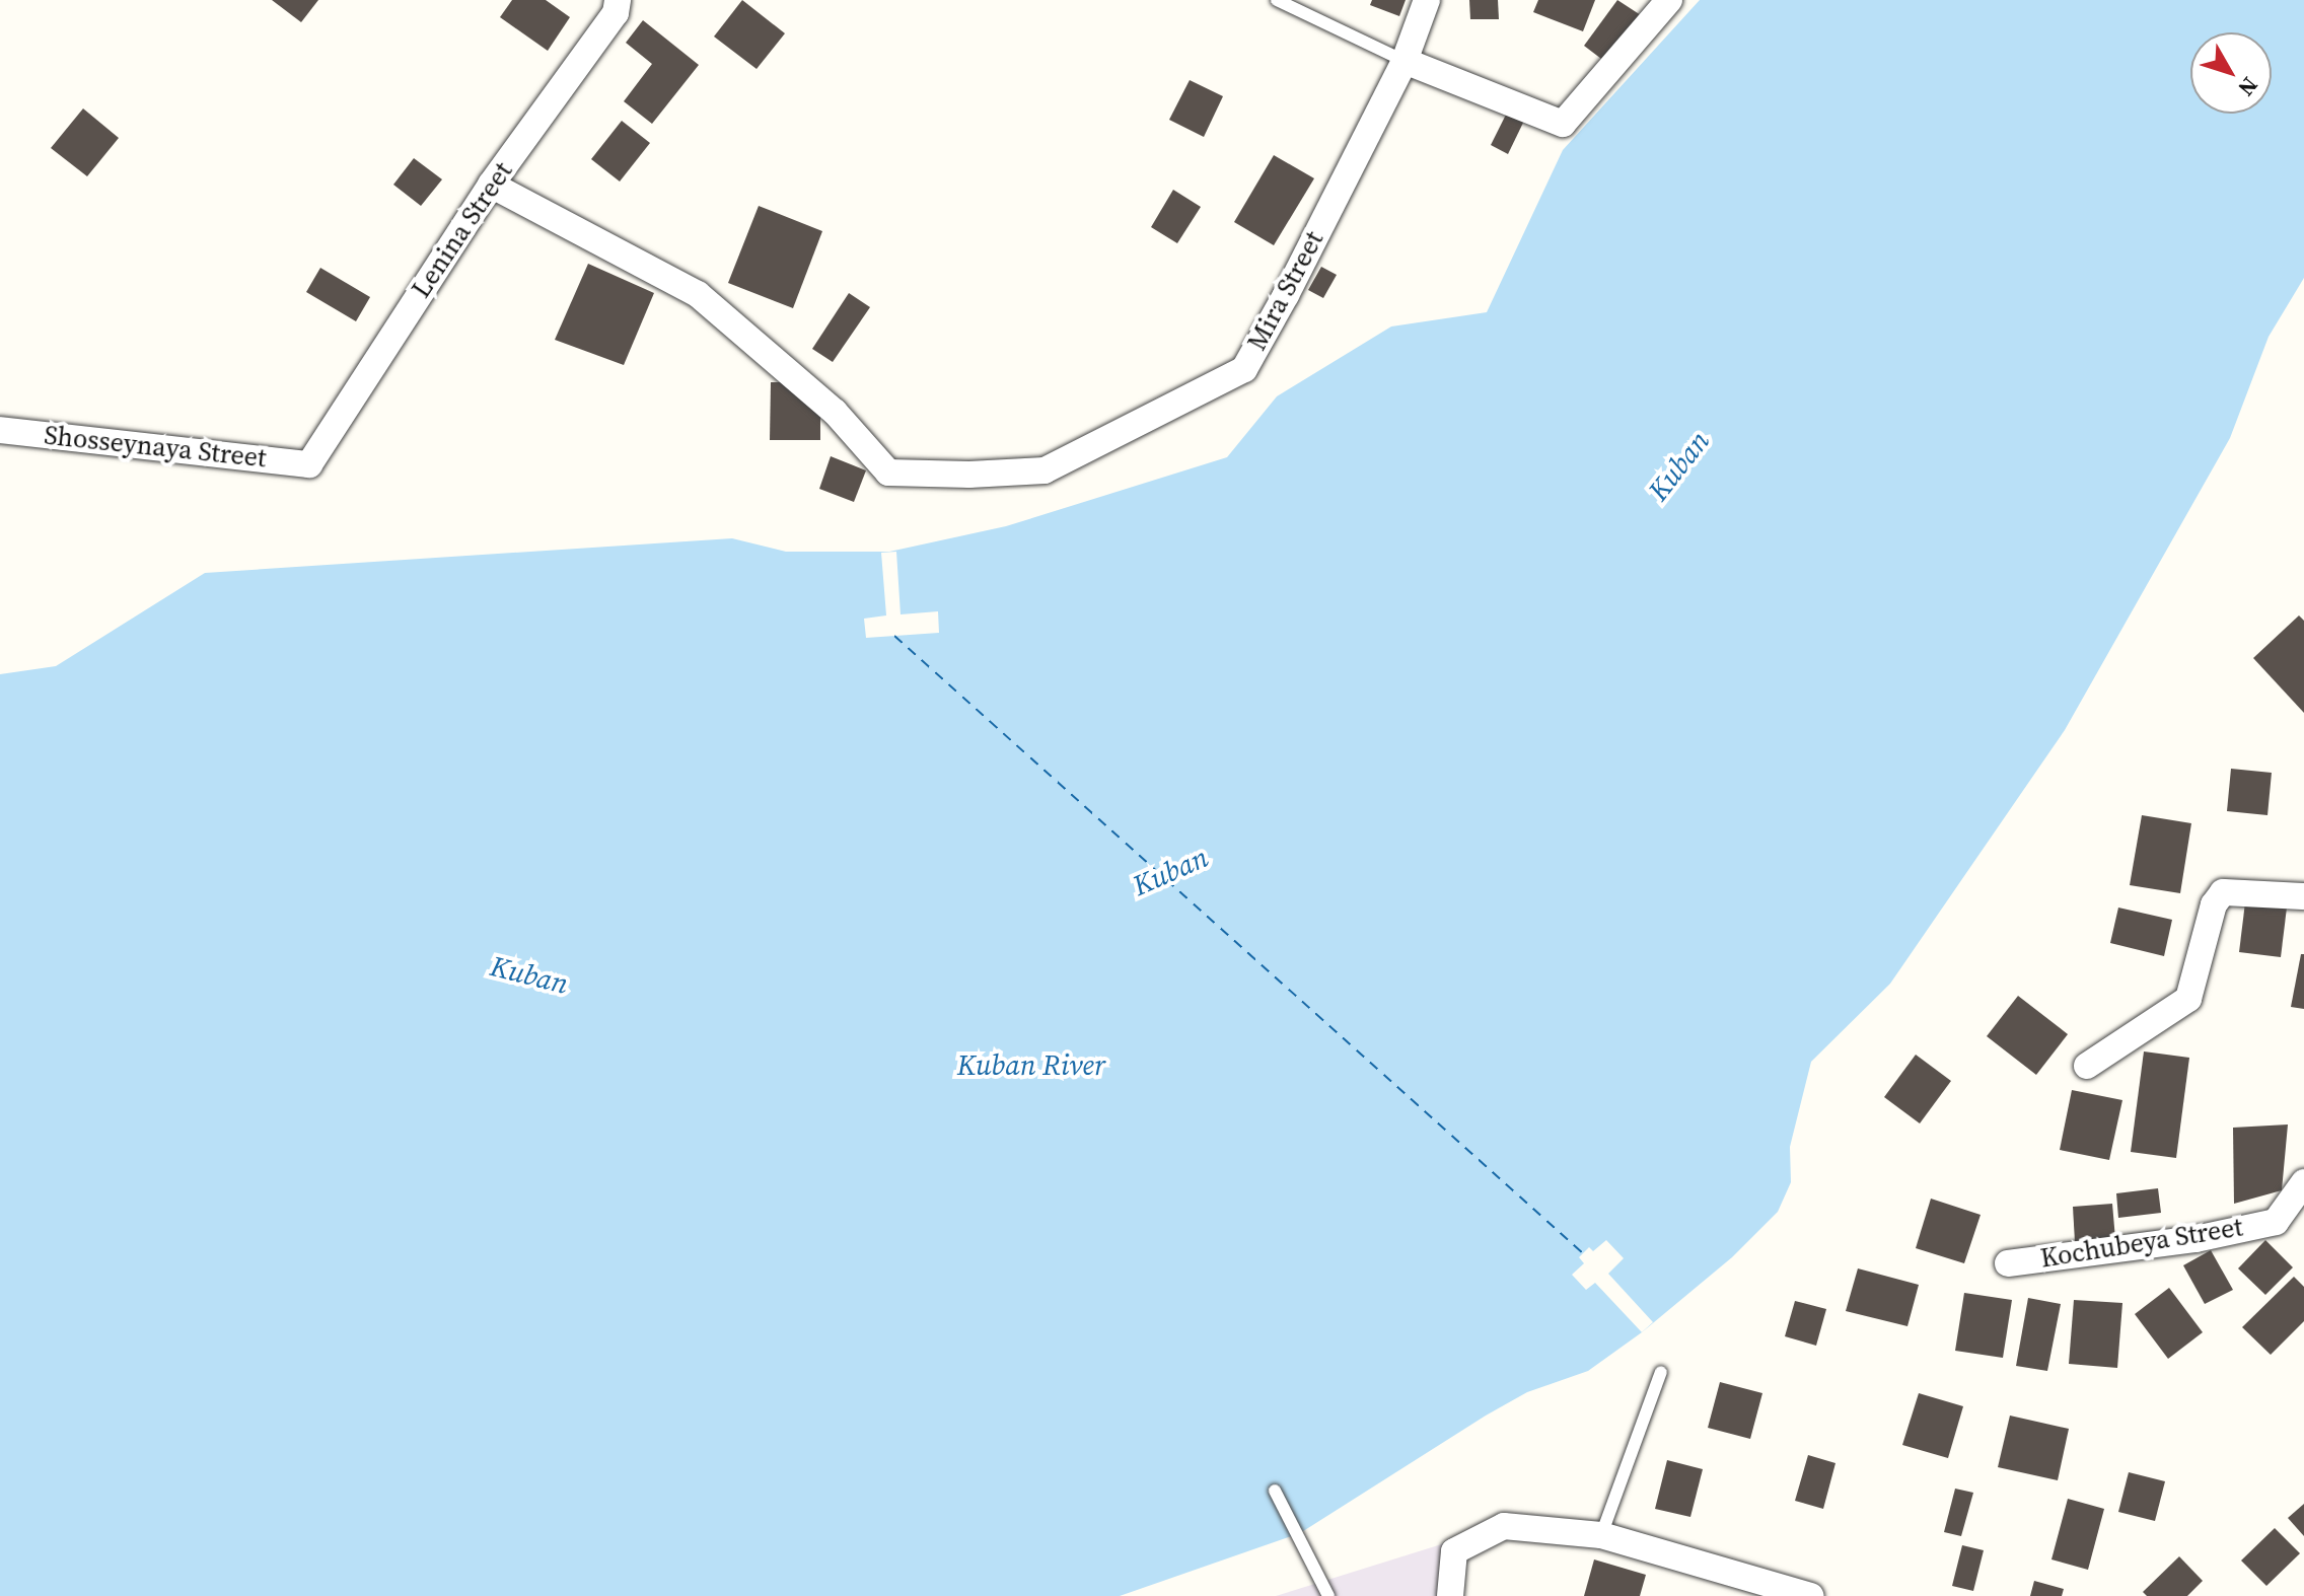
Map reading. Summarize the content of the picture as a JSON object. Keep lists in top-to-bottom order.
{
  "streets": {
    "street": [
      "Lenina Street",
      "Mira Street",
      "Shosseynaya Street",
      "Kochubeya Street"
    ]
  },
  "crossings": [
    ["Lenina Street", "Mira Street"],
    ["Lenina Street", "Shosseynaya Street"]
  ],
  "water": ["Kuban", "Kuban River"],
  "north": "bottom right"
}
